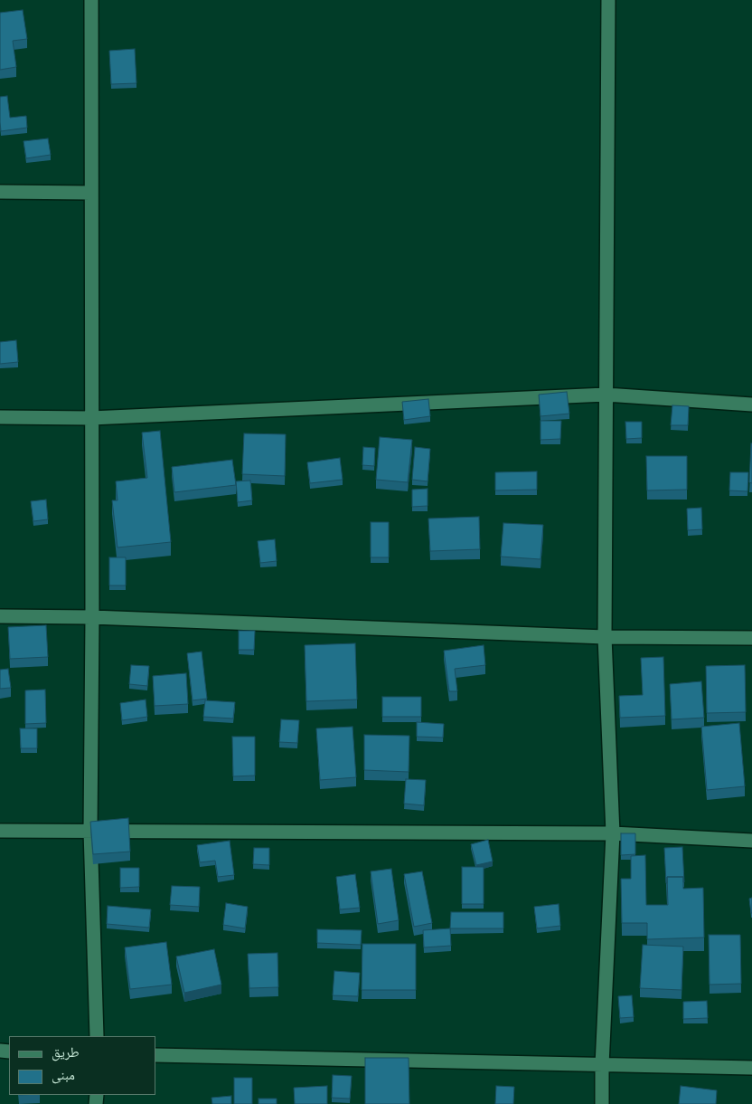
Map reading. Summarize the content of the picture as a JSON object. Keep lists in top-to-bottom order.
{
  "legend": ["طريق", "مبنى"]
}
